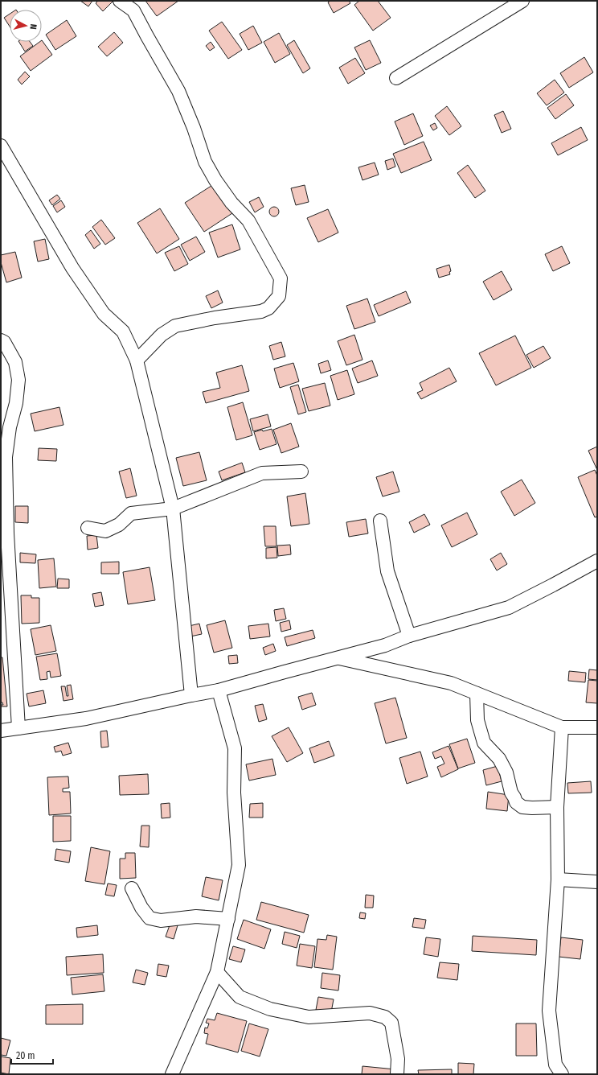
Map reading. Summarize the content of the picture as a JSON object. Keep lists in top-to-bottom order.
{
  "scale_bar": "20 m",
  "north": "right"
}
